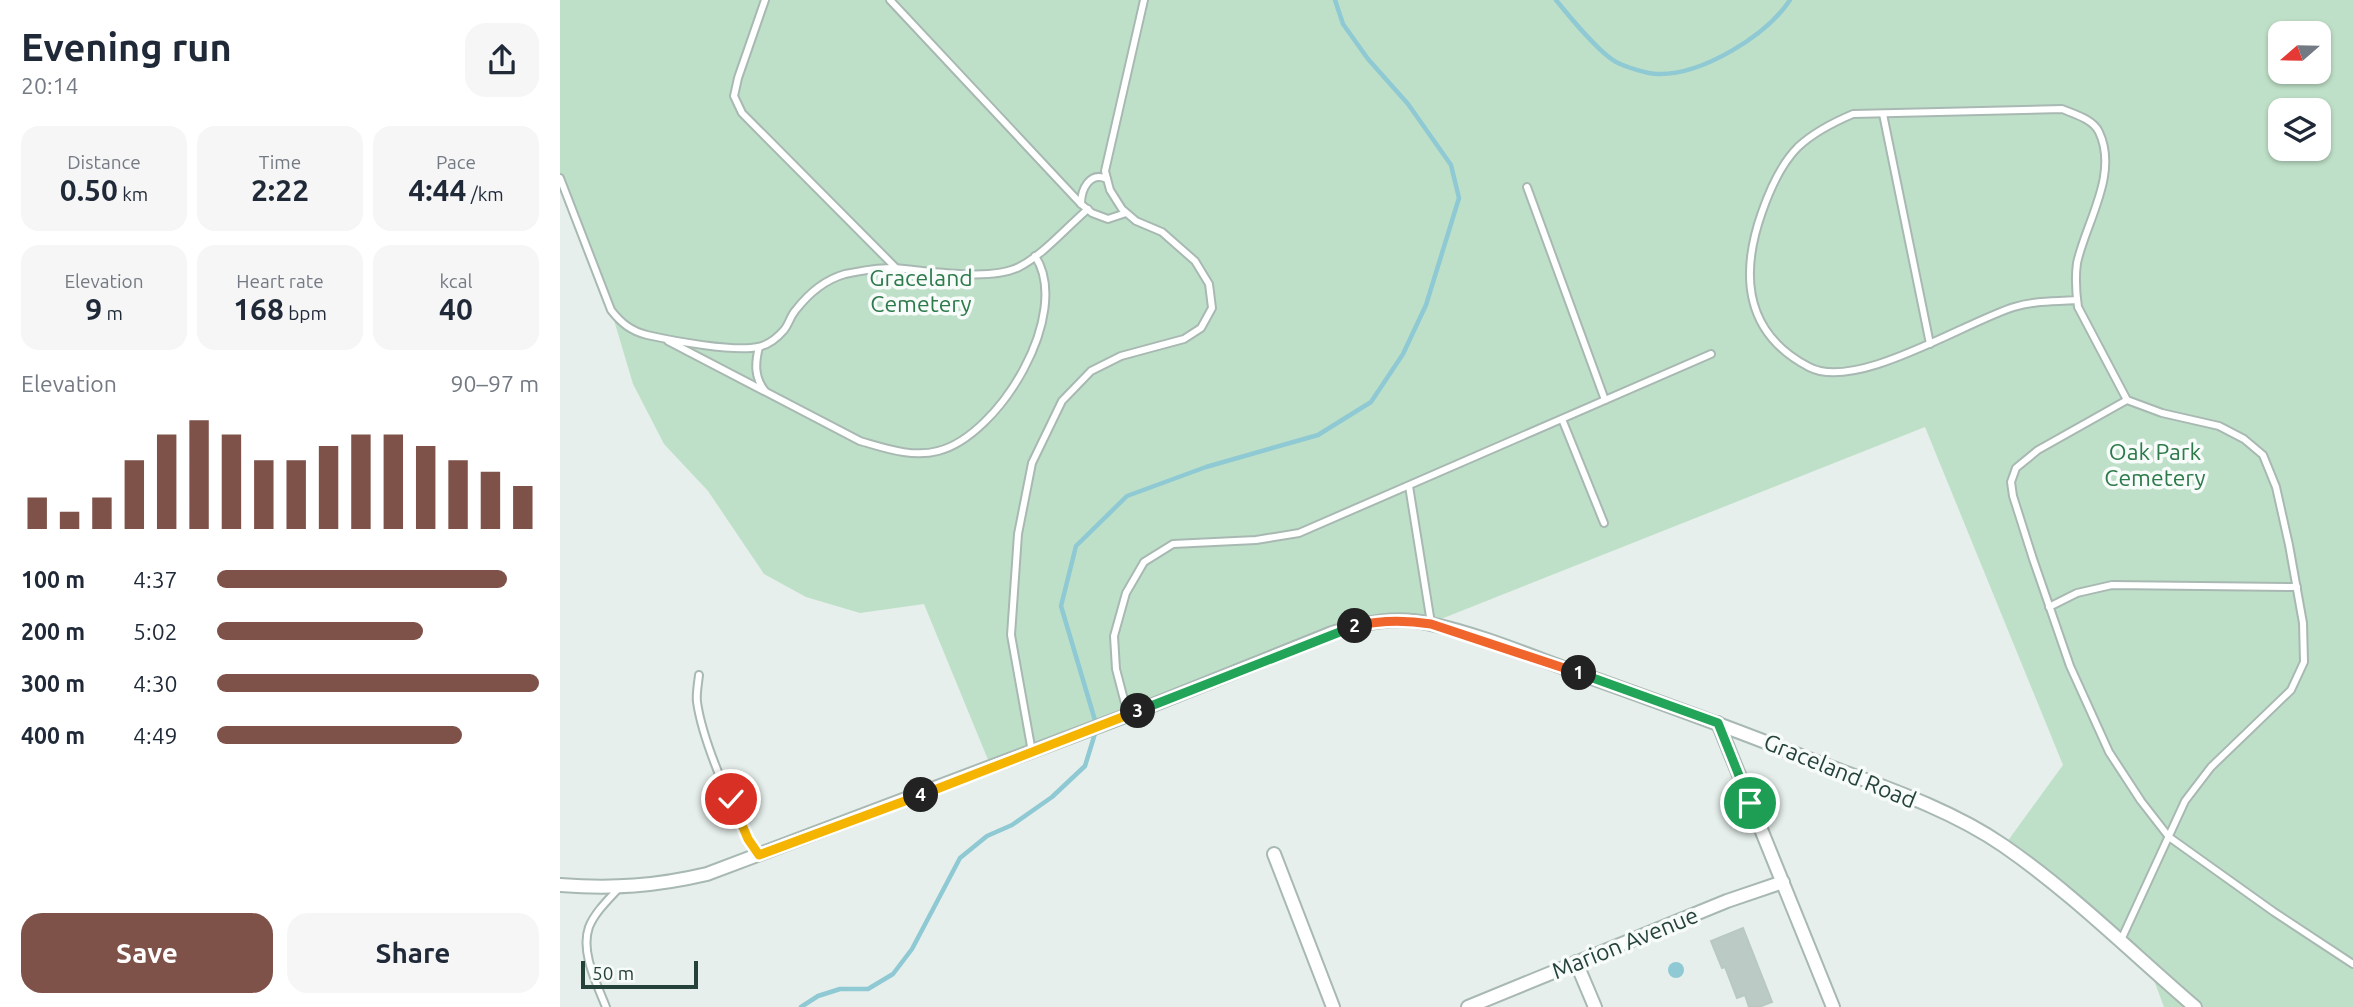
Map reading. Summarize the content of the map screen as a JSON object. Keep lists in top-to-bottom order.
{
  "streets": {
    "street": ["Graceland Road", "Marion Avenue"]
  },
  "parks": ["Graceland Cemetery", "Oak Park Cemetery"],
  "scale_bar": "50 m",
  "north": "left",
  "page": {
    "heading": ["Evening run", "20:14"],
    "stats": [
      ["Distance", "0.50 km"],
      ["Time", "2:22"],
      ["Pace", "4:44 /km"],
      ["Elevation", "9 m"],
      ["Heart rate", "168 bpm"],
      ["kcal", "40"]
    ],
    "chart": ["Elevation", "90–97 m"],
    "list": [
      {
        "name": "100 m",
        "note": "4:37"
      },
      {
        "name": "200 m",
        "note": "5:02"
      },
      {
        "name": "300 m",
        "note": "4:30"
      },
      {
        "name": "400 m",
        "note": "4:49"
      }
    ],
    "pins": [
      "2",
      "1",
      "3",
      "4"
    ],
    "buttons": ["Save", "Share"],
    "scale": "50 m"
  }
}
